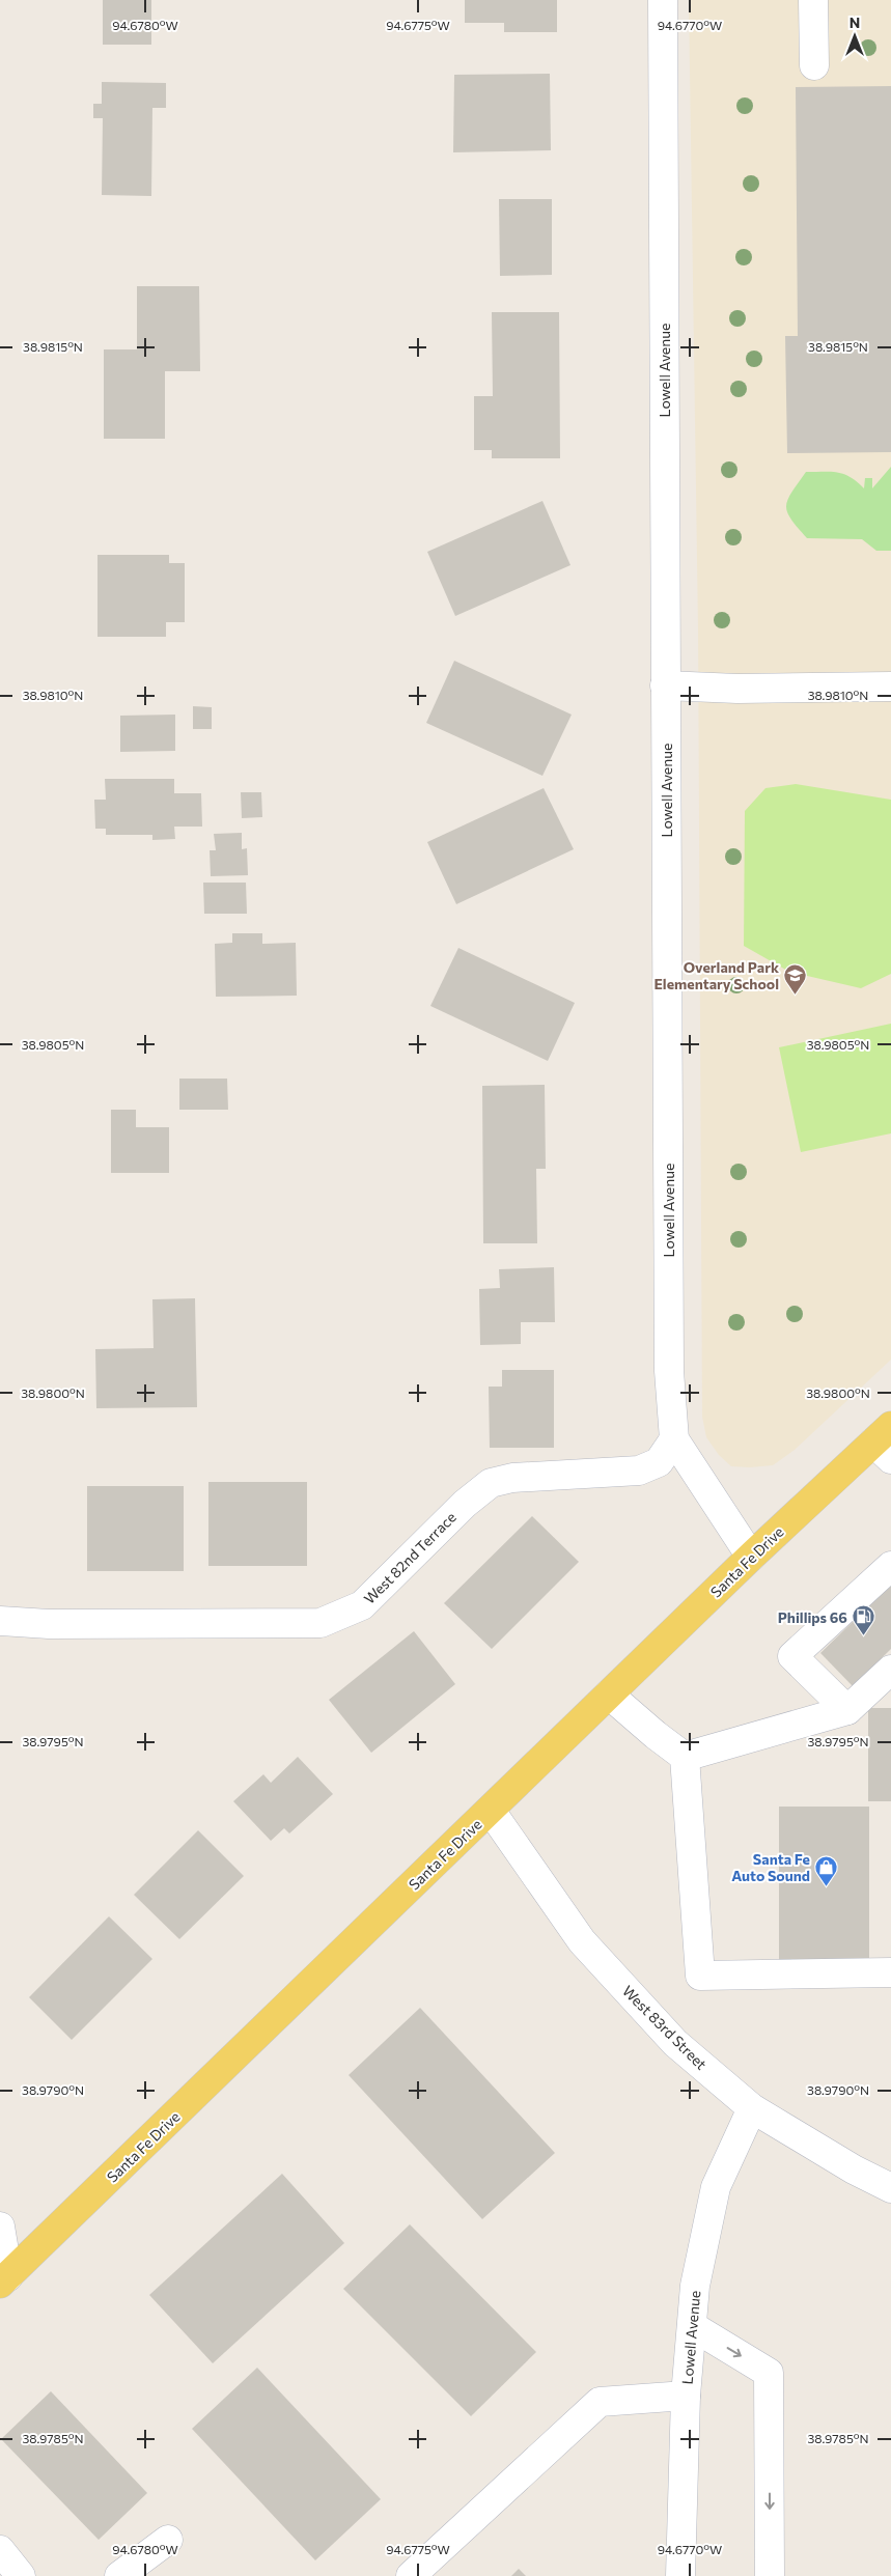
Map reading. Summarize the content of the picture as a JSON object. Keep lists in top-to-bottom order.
{
  "streets": {
    "main road": ["Santa Fe Drive"],
    "street": ["Lowell Avenue", "West 82nd Terrace", "West 83rd Street"]
  },
  "crossings": [
    ["Lowell Avenue", "West 82nd Terrace"],
    ["Lowell Avenue", "Santa Fe Drive"],
    ["Lowell Avenue", "West 83rd Street"],
    ["Santa Fe Drive", "West 83rd Street"]
  ],
  "places": {
    "school or university": ["Overland Park Elementary School"],
    "fuel station": ["Phillips 66"],
    "shop": ["Santa Fe Auto Sound"]
  },
  "north": "top",
  "coordinates": [
    "94.6780°W",
    "94.6775°W",
    "94.6770°W",
    "38.9815°N",
    "38.9810°N",
    "38.9805°N",
    "38.9800°N",
    "38.9795°N",
    "38.9790°N",
    "38.9785°N"
  ]
}
